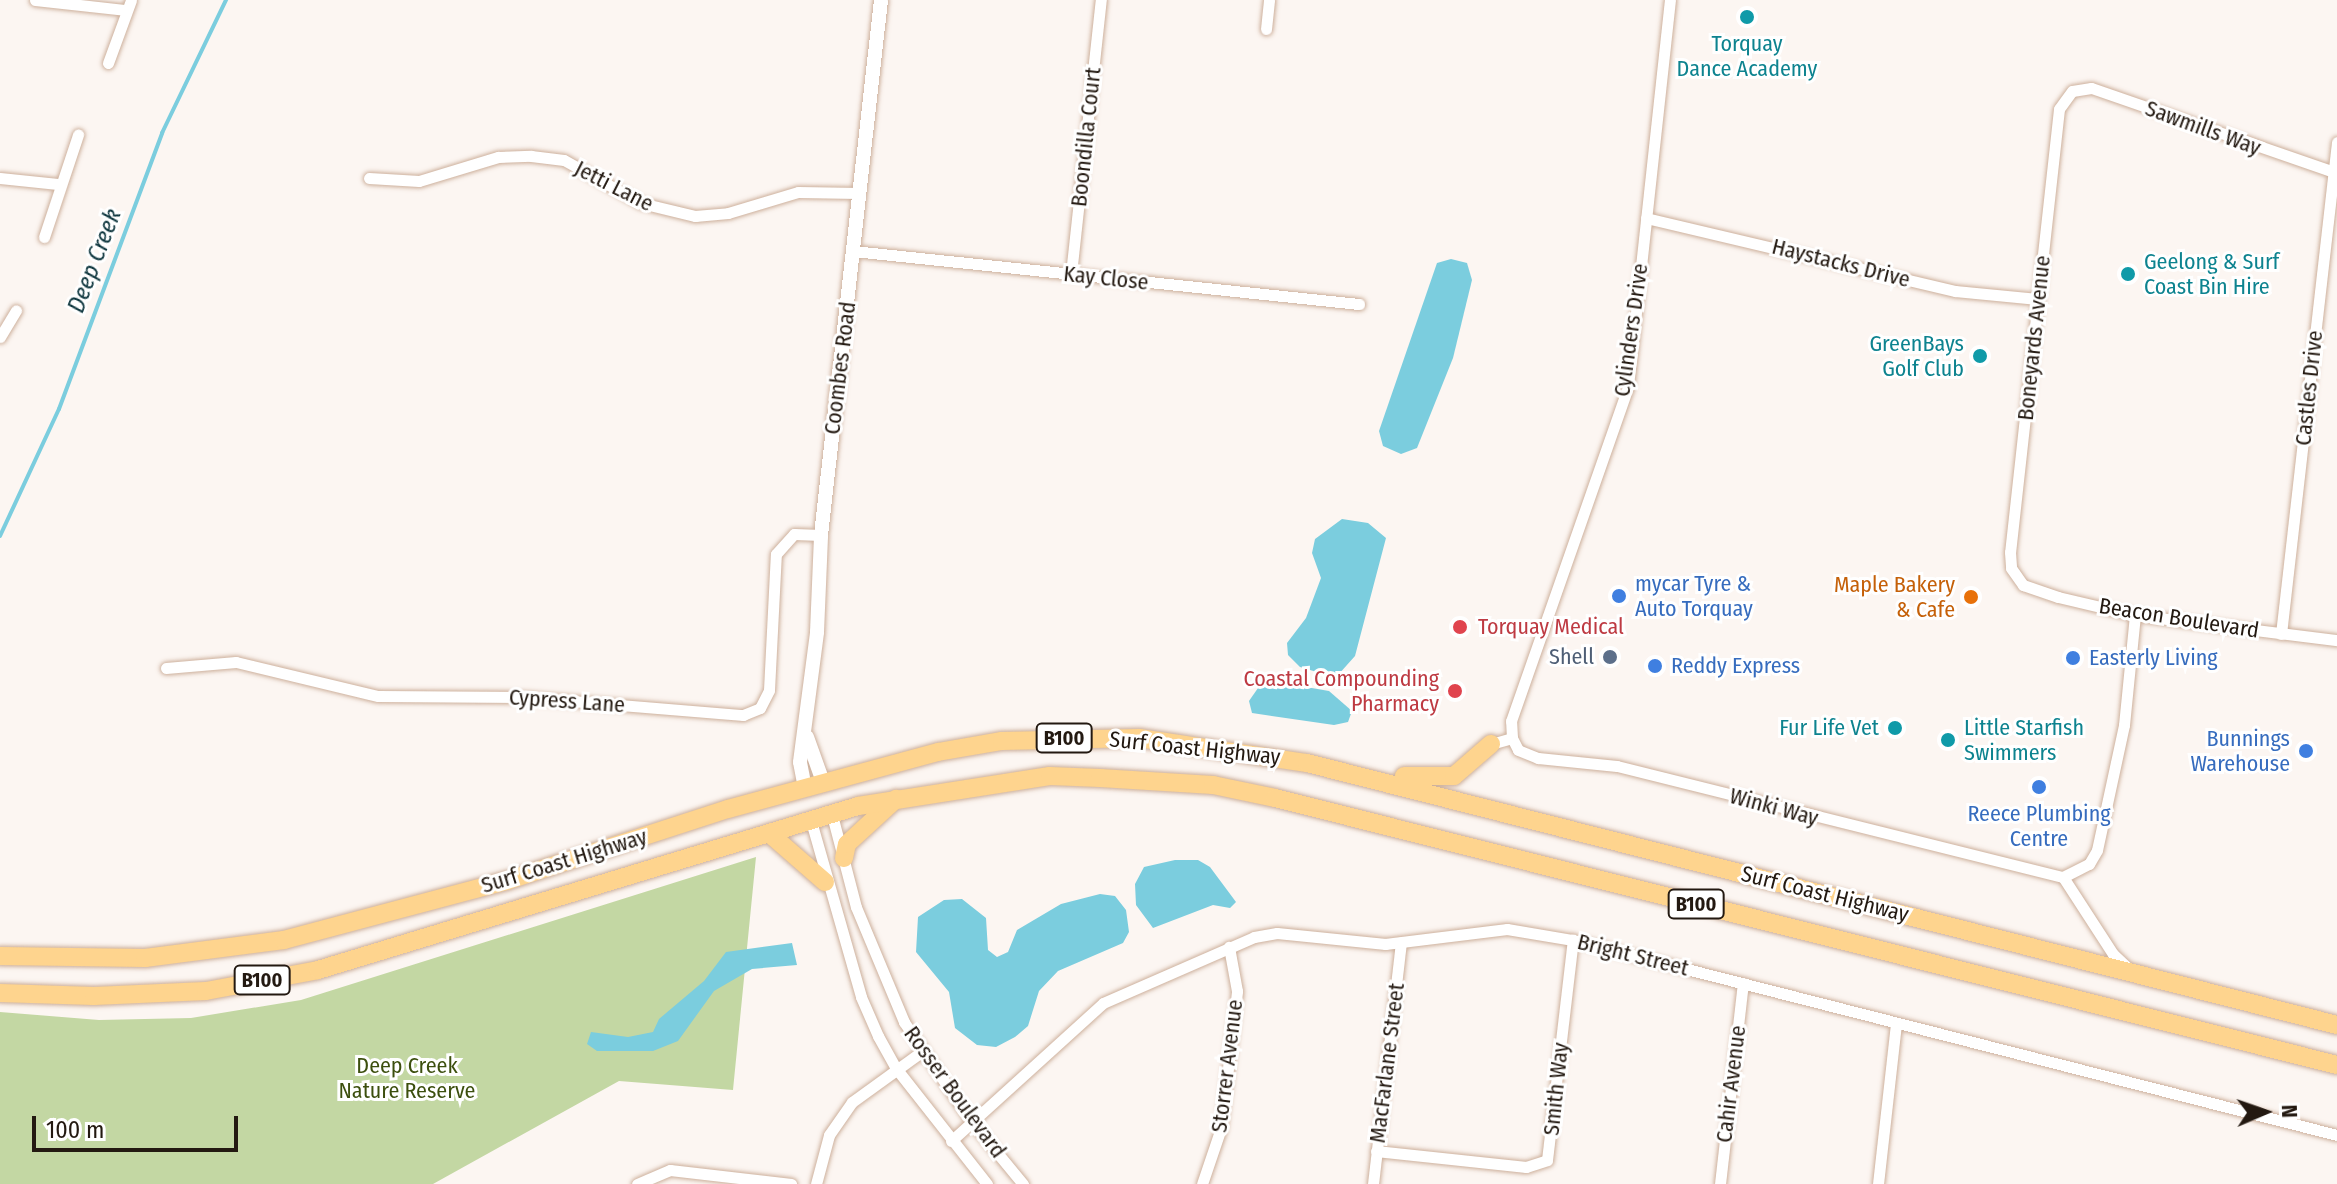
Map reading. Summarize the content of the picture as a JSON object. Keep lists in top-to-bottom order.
{
  "streets": {
    "main road": ["B100", "Surf Coast Highway"],
    "street": [
      "Sawmills Way",
      "Boondilla Court",
      "Jetti Lane",
      "Haystacks Drive",
      "Kay Close",
      "Cylinders Drive",
      "Boneyards Avenue",
      "Coombes Road",
      "Castles Drive",
      "Beacon Boulevard",
      "Cypress Lane",
      "Winki Way",
      "Bright Street",
      "MacFarlane Street",
      "Storrer Avenue",
      "Cahir Avenue",
      "Smith Way",
      "Rosser Boulevard"
    ]
  },
  "crossings": [
    ["Sawmills Way", "Boneyards Avenue"],
    ["Sawmills Way", "Castles Drive"],
    ["Boondilla Court", "Kay Close"],
    ["Jetti Lane", "Coombes Road"],
    ["Haystacks Drive", "Cylinders Drive"],
    ["Haystacks Drive", "Boneyards Avenue"],
    ["Kay Close", "Coombes Road"],
    ["Cylinders Drive", "Winki Way"],
    ["Boneyards Avenue", "Beacon Boulevard"],
    ["Coombes Road", "Cypress Lane"],
    ["Coombes Road", "Surf Coast Highway"],
    ["Castles Drive", "Beacon Boulevard"],
    ["Surf Coast Highway", "Rosser Boulevard"],
    ["Bright Street", "MacFarlane Street"],
    ["Bright Street", "Storrer Avenue"],
    ["Bright Street", "Cahir Avenue"],
    ["Bright Street", "Smith Way"],
    ["Bright Street", "Rosser Boulevard"],
    ["MacFarlane Street", "Smith Way"]
  ],
  "water": ["Deep Creek"],
  "parks": ["Deep Creek Nature Reserve"],
  "places": [
    "Torquay Dance Academy",
    "Geelong & Surf Coast Bin Hire",
    "GreenBays Golf Club",
    "mycar Tyre & Auto Torquay",
    "Maple Bakery & Cafe",
    "Torquay Medical",
    "Shell",
    "Easterly Living",
    "Reddy Express",
    "Coastal Compounding Pharmacy",
    "Fur Life Vet",
    "Little Starfish Swimmers",
    "Bunnings Warehouse",
    "Reece Plumbing Centre"
  ],
  "scale_bar": "100 m",
  "north": "right"
}
